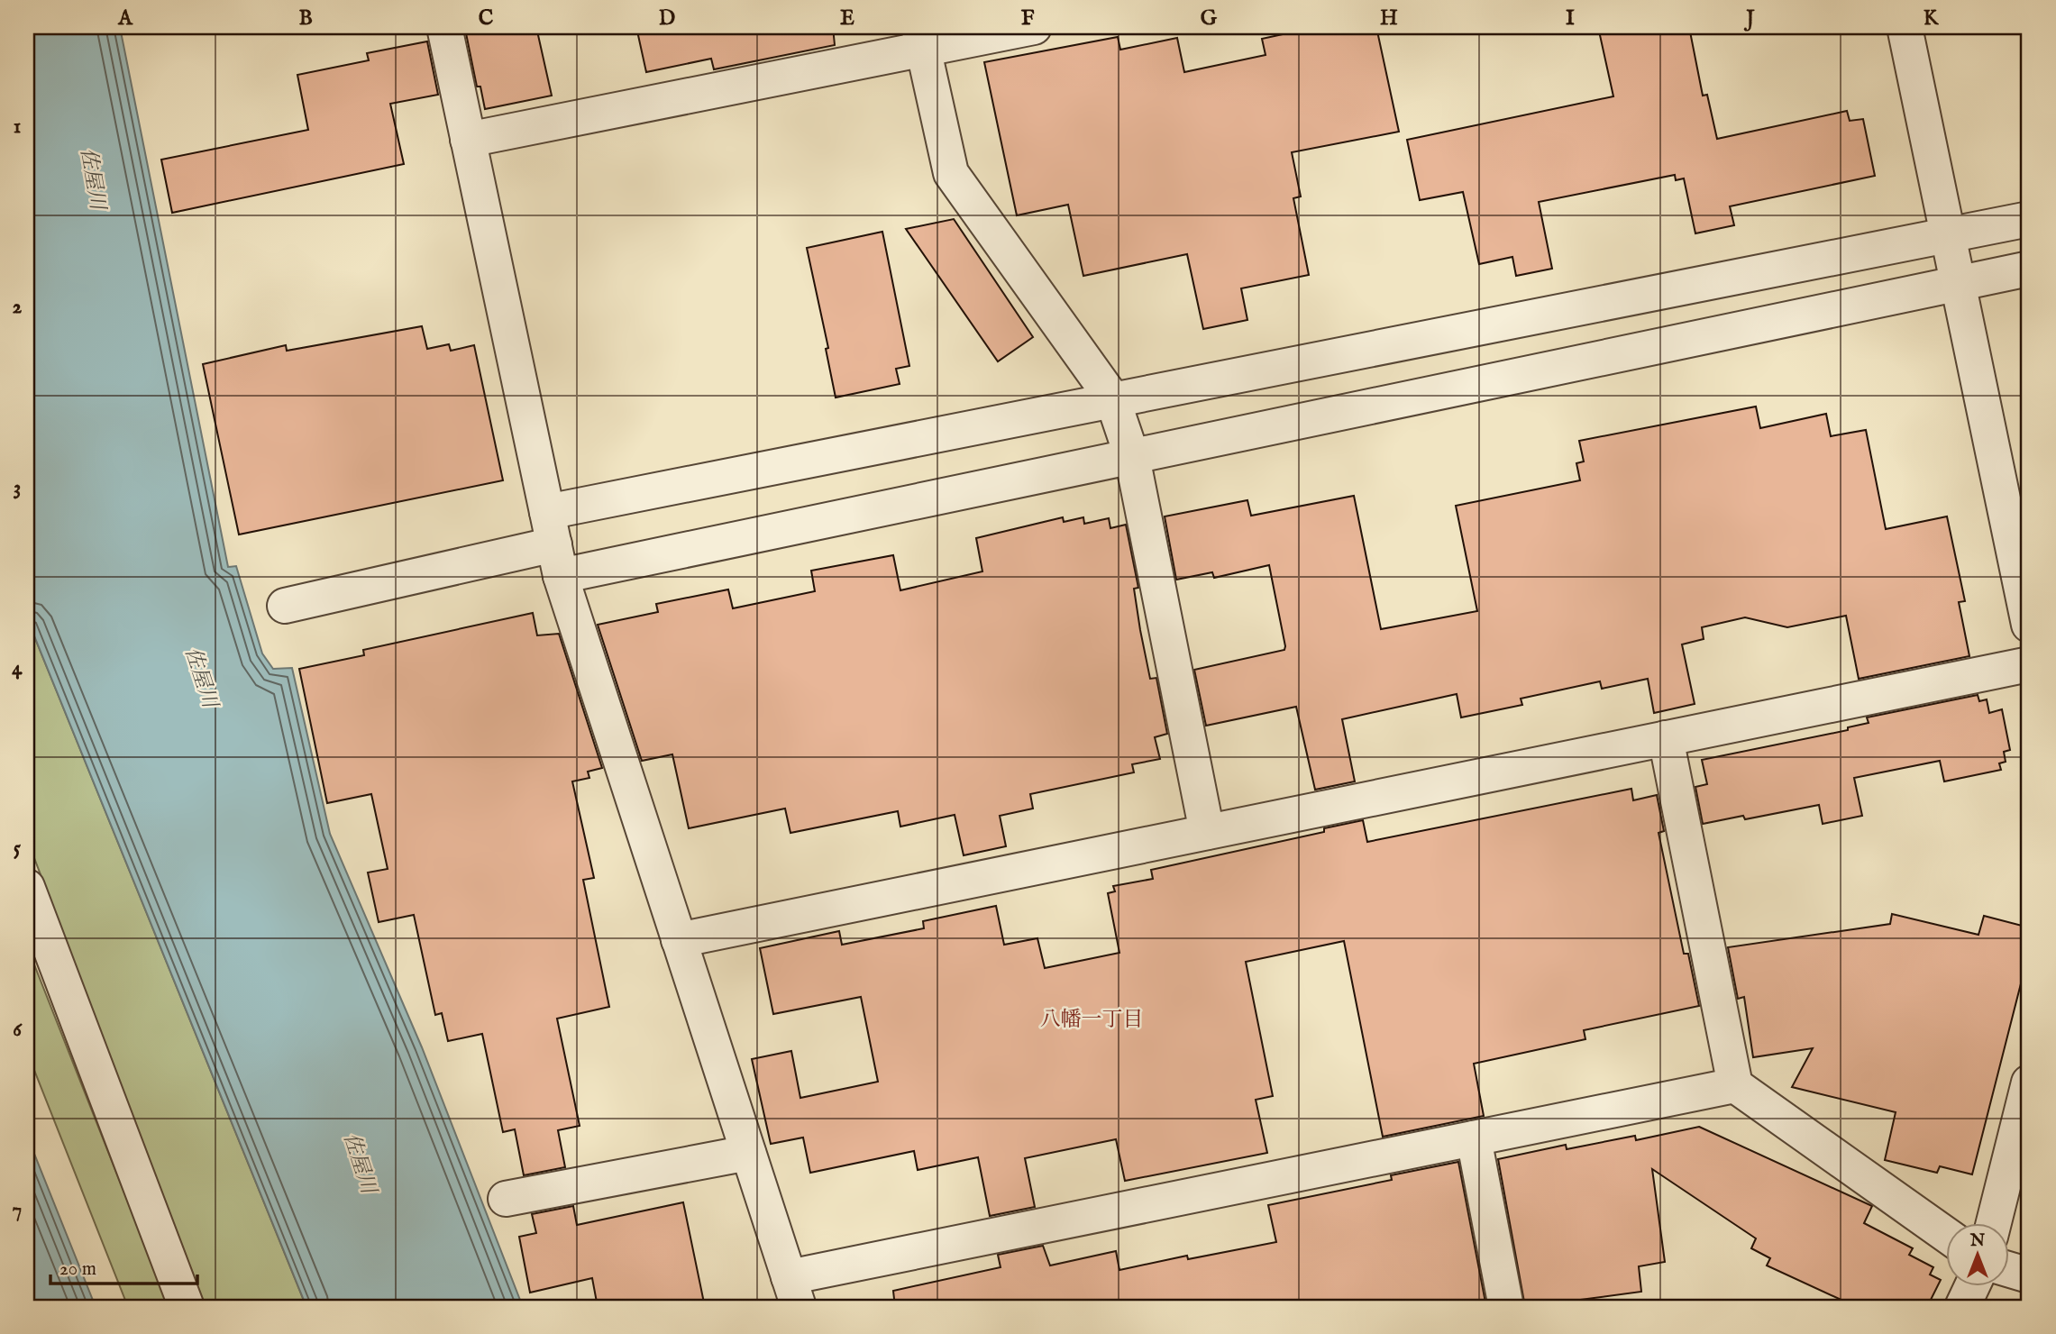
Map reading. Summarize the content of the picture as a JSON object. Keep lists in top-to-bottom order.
{
  "districts": ["八幡一丁目"],
  "water": ["佐屋川"],
  "scale_bar": "20 m",
  "north": "top",
  "grid": {
    "columns": [
      "A",
      "B",
      "C",
      "D",
      "E",
      "F",
      "G",
      "H",
      "I",
      "J",
      "K"
    ],
    "rows": [
      "1",
      "2",
      "3",
      "4",
      "5",
      "6",
      "7"
    ]
  }
}
